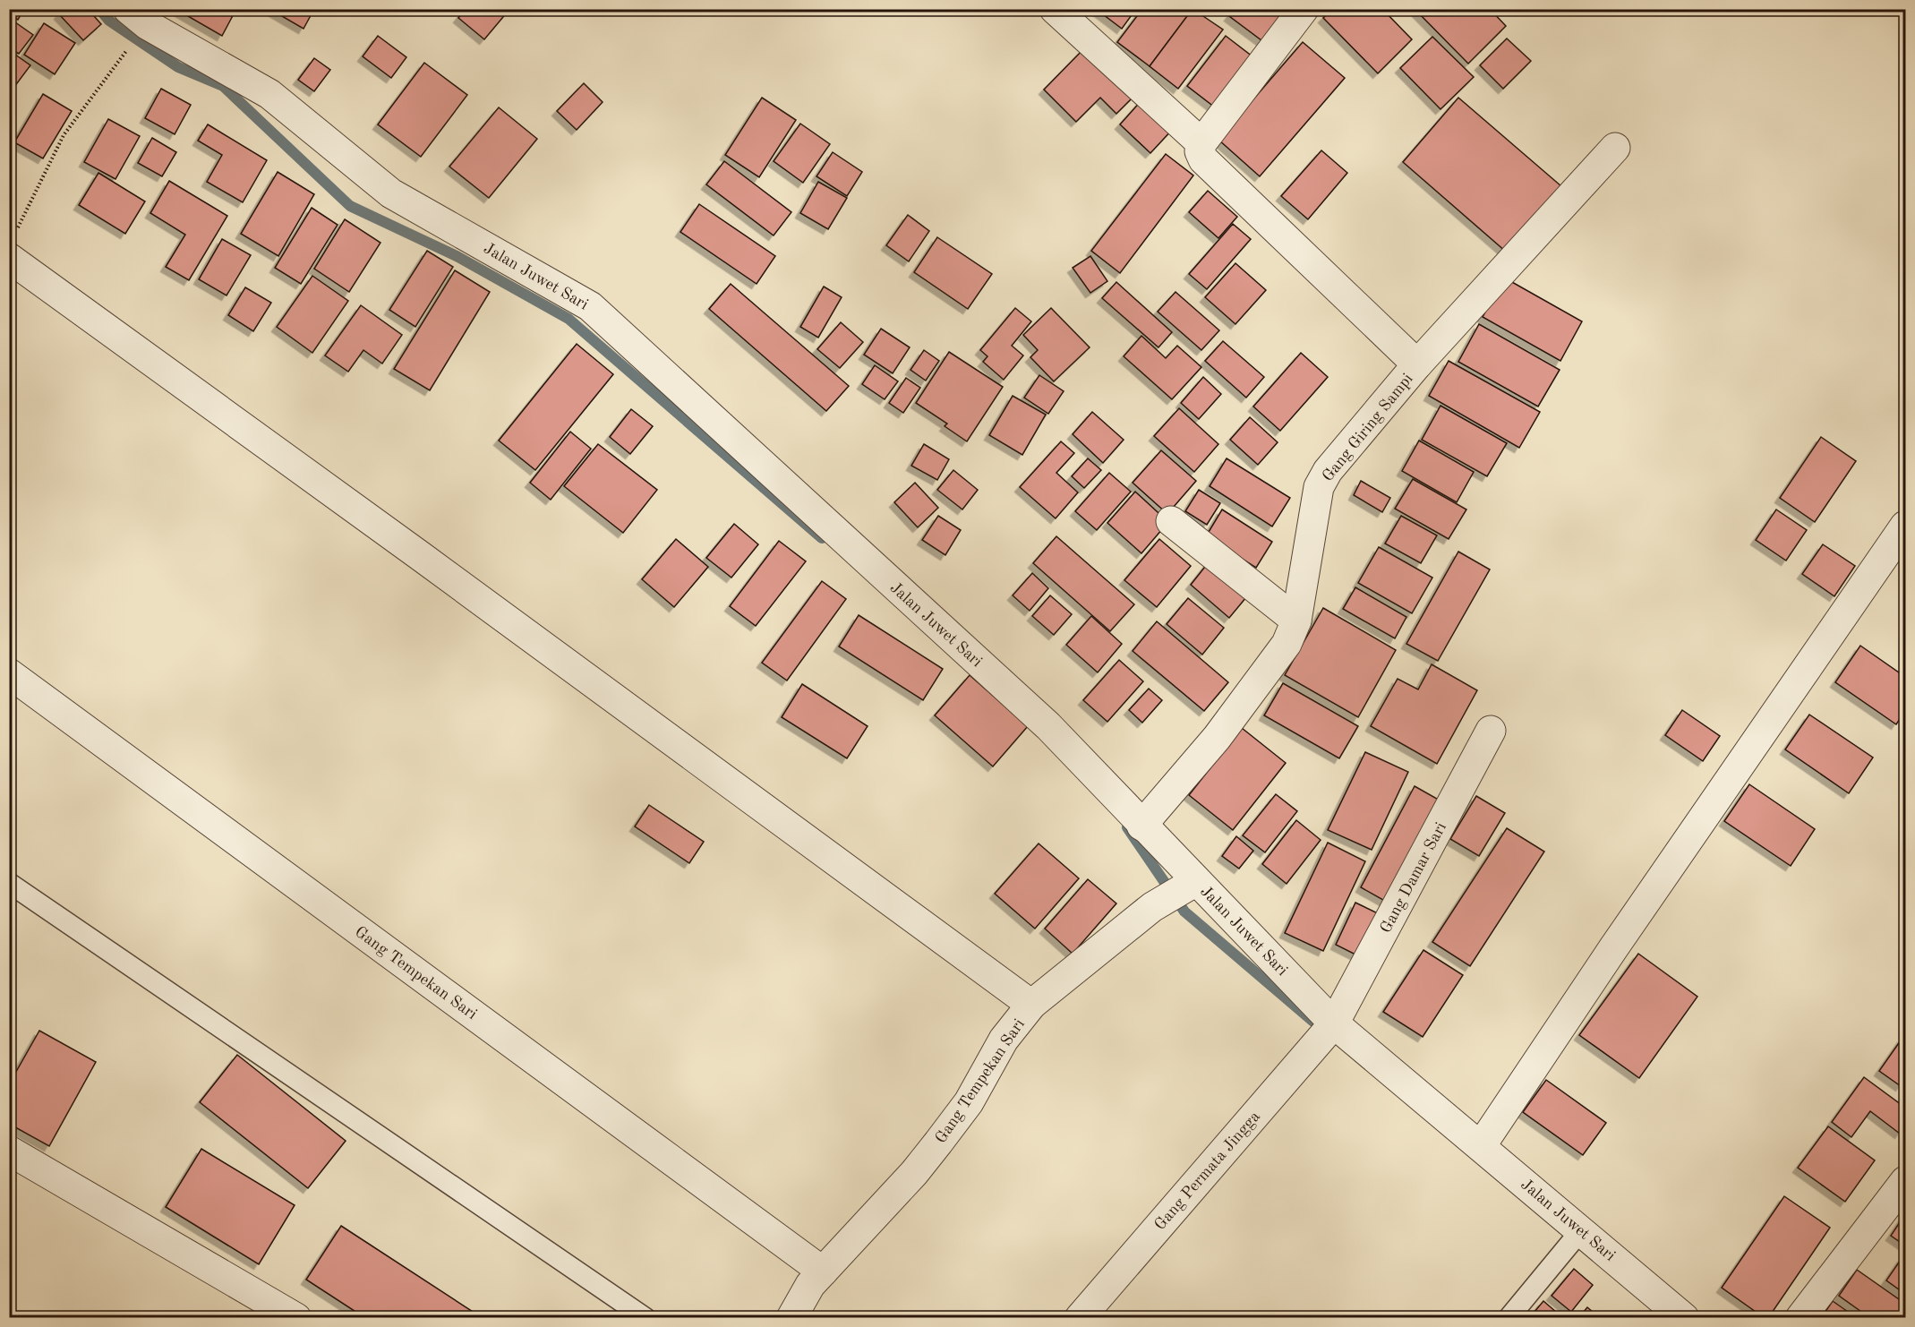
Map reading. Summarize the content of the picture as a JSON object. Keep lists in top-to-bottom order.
{
  "streets": {
    "street": [
      "Jalan Juwet Sari",
      "Gang Giring Sampi",
      "Gang Damar Sari",
      "Gang Tempekan Sari",
      "Gang Permata Jingga"
    ]
  },
  "crossings": [
    ["Jalan Juwet Sari", "Gang Giring Sampi"],
    ["Jalan Juwet Sari", "Gang Damar Sari"],
    ["Jalan Juwet Sari", "Gang Tempekan Sari"],
    ["Jalan Juwet Sari", "Gang Permata Jingga"],
    ["Gang Damar Sari", "Gang Permata Jingga"]
  ]
}
